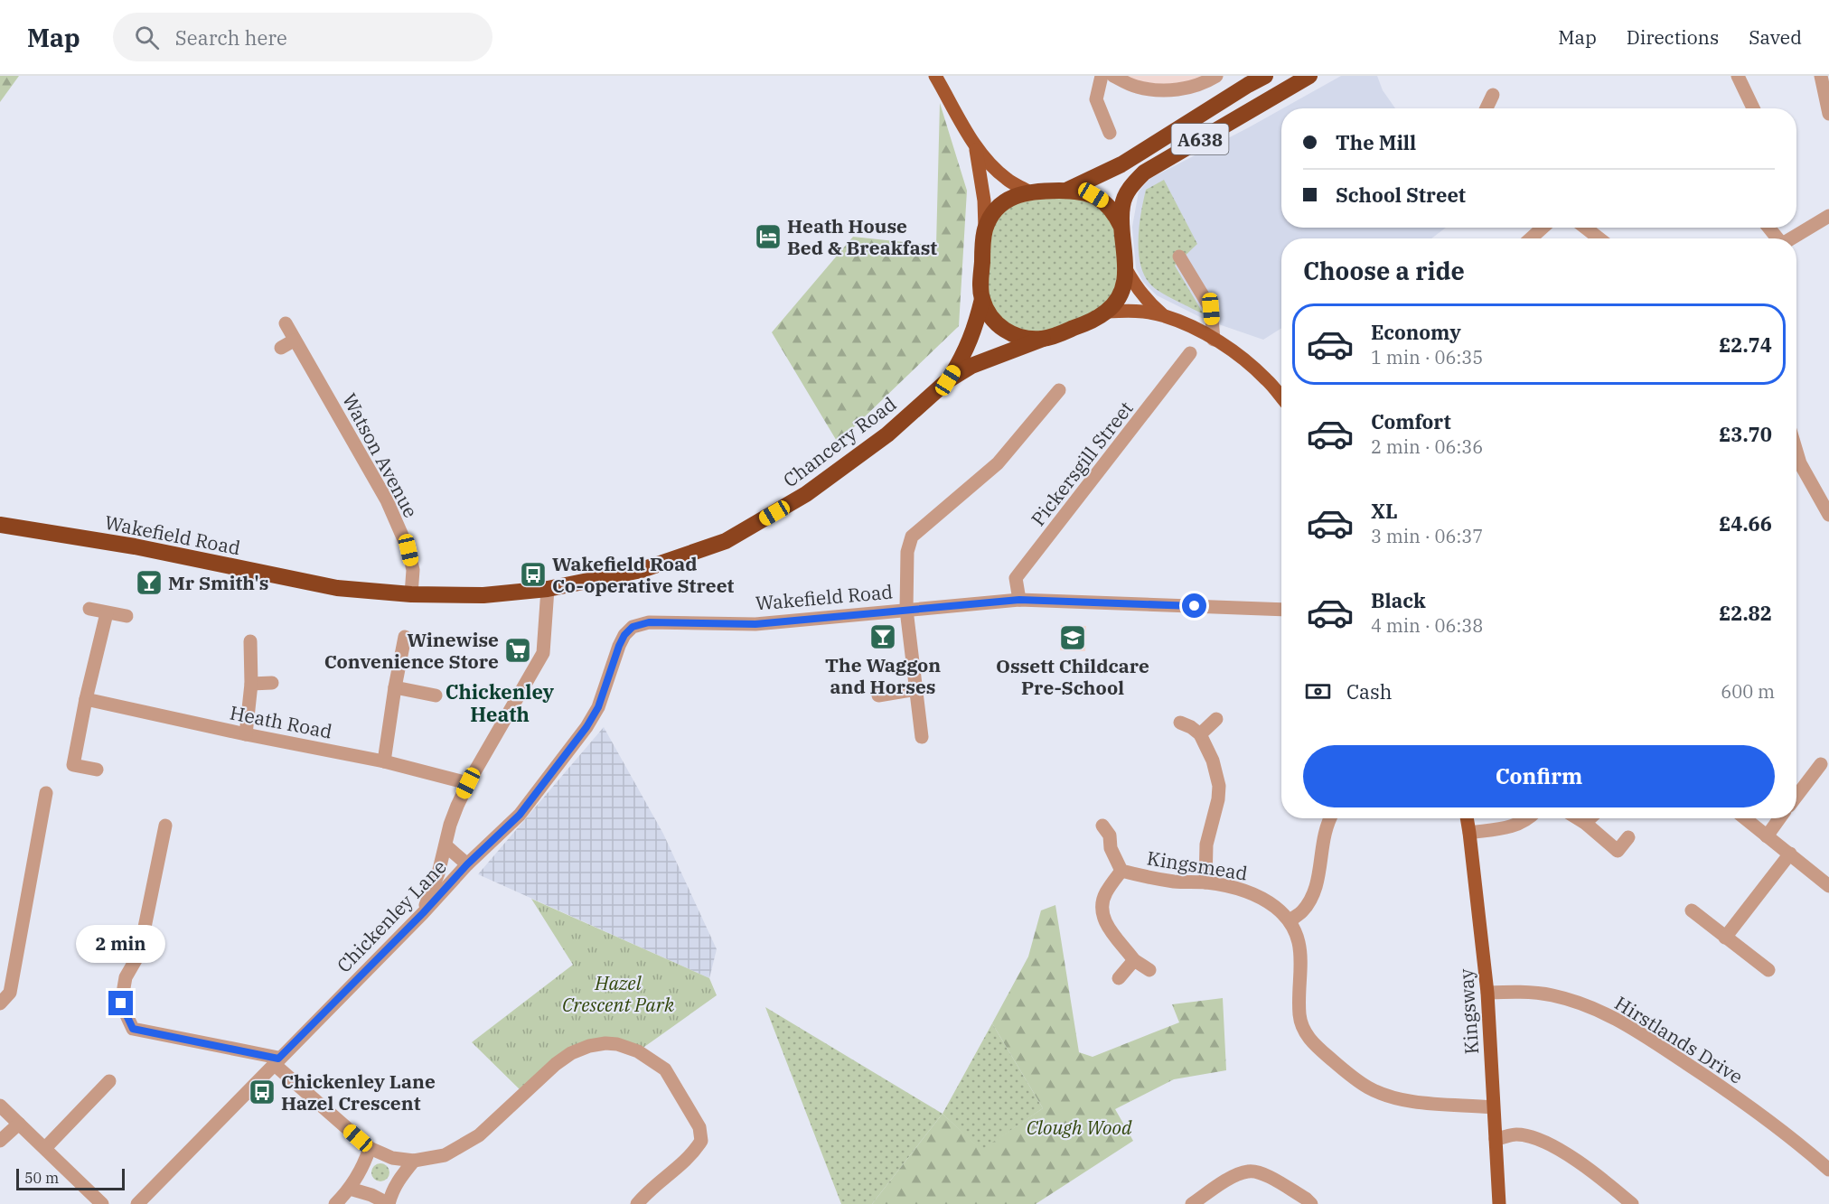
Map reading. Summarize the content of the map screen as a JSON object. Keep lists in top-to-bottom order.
{
  "streets": {
    "highway": ["A638", "Chancery Road", "Wakefield Road"],
    "main road": ["Kingsway"],
    "street": [
      "Watson Avenue",
      "Pickersgill Street",
      "Heath Road",
      "Kingsmead",
      "Chickenley Lane",
      "Hirstlands Drive"
    ]
  },
  "crossings": [
    ["A638", "Chancery Road"],
    ["Chancery Road", "Watson Avenue"],
    ["Chancery Road", "Wakefield Road"],
    ["Pickersgill Street", "Wakefield Road"],
    ["Wakefield Road", "Chickenley Lane"],
    ["Kingsmead", "Kingsway"],
    ["Kingsway", "Hirstlands Drive"]
  ],
  "districts": ["Chickenley Heath"],
  "parks": ["Hazel Crescent Park", "Clough Wood"],
  "places": {
    "hotel": ["Heath House Bed & Breakfast"],
    "bus stop": ["Wakefield Road Co-operative Street", "Chickenley Lane Hazel Crescent"],
    "bar": ["Mr Smith's", "The Waggon and Horses"],
    "school or university": ["Ossett Childcare Pre-School"],
    "supermarket": ["Winewise Convenience Store"]
  },
  "scale_bar": "50 m",
  "page": {
    "header": "Map",
    "search": "Search here",
    "nav": ["Map", "Directions", "Saved"],
    "banner": ["The Mill", "School Street"],
    "heading": "Choose a ride",
    "list": [
      {
        "name": "Economy",
        "note": "1 min · 06:35",
        "value": "£2.74"
      },
      {
        "name": "Comfort",
        "note": "2 min · 06:36",
        "value": "£3.70"
      },
      {
        "name": "XL",
        "note": "3 min · 06:37",
        "value": "£4.66"
      },
      {
        "name": "Black",
        "note": "4 min · 06:38",
        "value": "£2.82"
      }
    ],
    "pay": ["Cash", "600 m"],
    "buttons": "Confirm",
    "bubble": "2 min",
    "scale": "50 m"
  }
}
